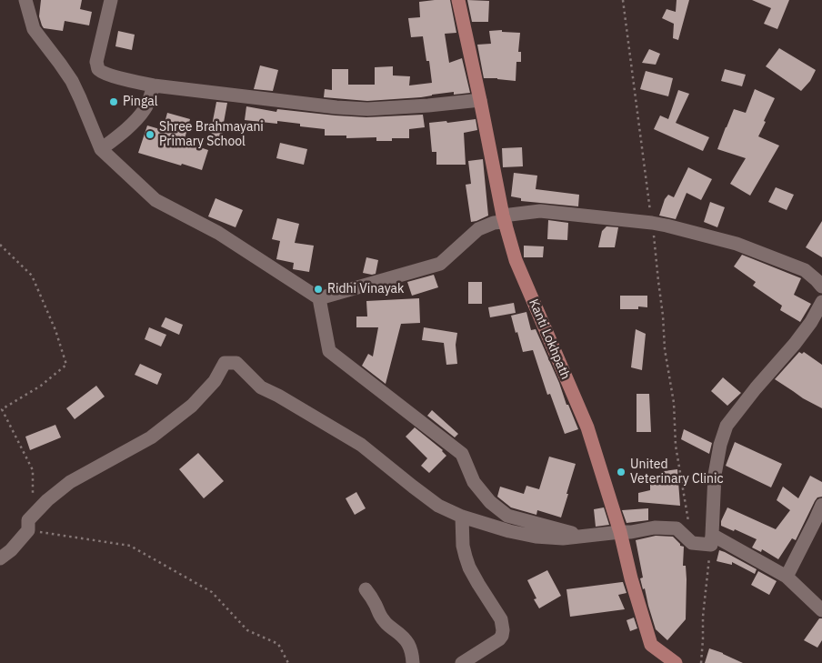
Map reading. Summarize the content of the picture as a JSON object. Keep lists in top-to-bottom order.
{
  "streets": {
    "main road": ["Kanti Lokhpath"]
  },
  "places": [
    "Pingal",
    "Shree Brahmayani Primary School",
    "Ridhi Vinayak",
    "United Veterinary Clinic"
  ]
}
